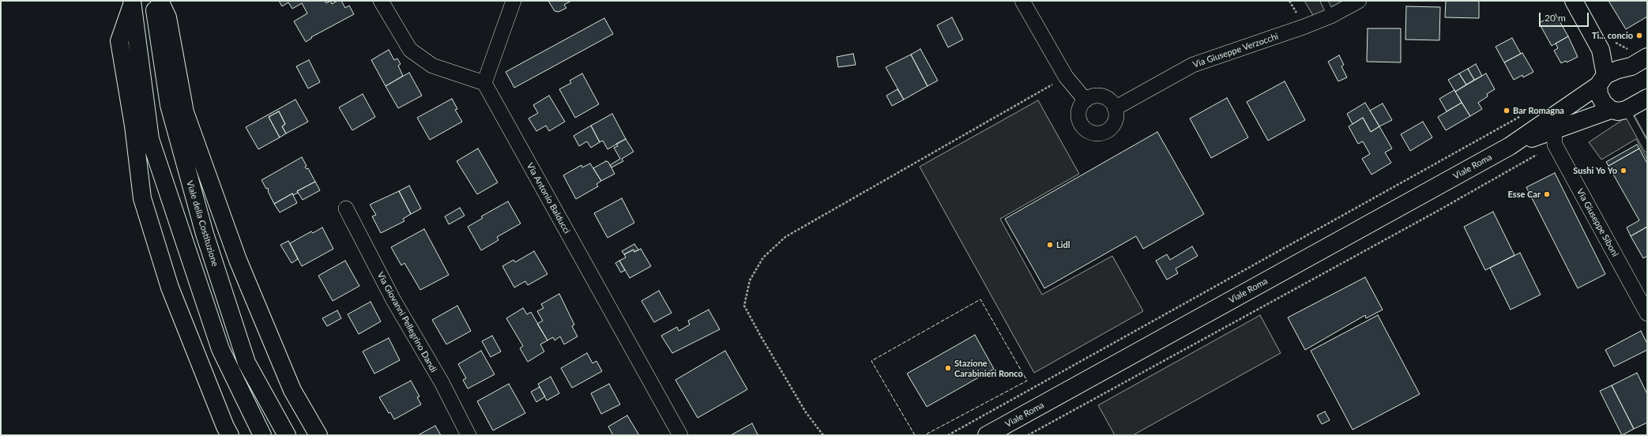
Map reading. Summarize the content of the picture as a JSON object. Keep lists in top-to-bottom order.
{
  "streets": {
    "main road": ["Viale Roma", "Viale della Costituzione"],
    "street": [
      "Via Giuseppe Verzocchi",
      "Via Antonio Balducci",
      "Via Giuseppe Siboni",
      "Via Giovanni Pellegrino Dandi"
    ]
  },
  "crossings": [
    ["Viale Roma", "Via Giuseppe Siboni"]
  ],
  "places": [
    "Ti... concio",
    "Bar Romagna",
    "Sushi Yo Yo",
    "Esse Car",
    "Lidl",
    "Stazione Carabinieri Ronco"
  ],
  "scale_bar": "20 m"
}
